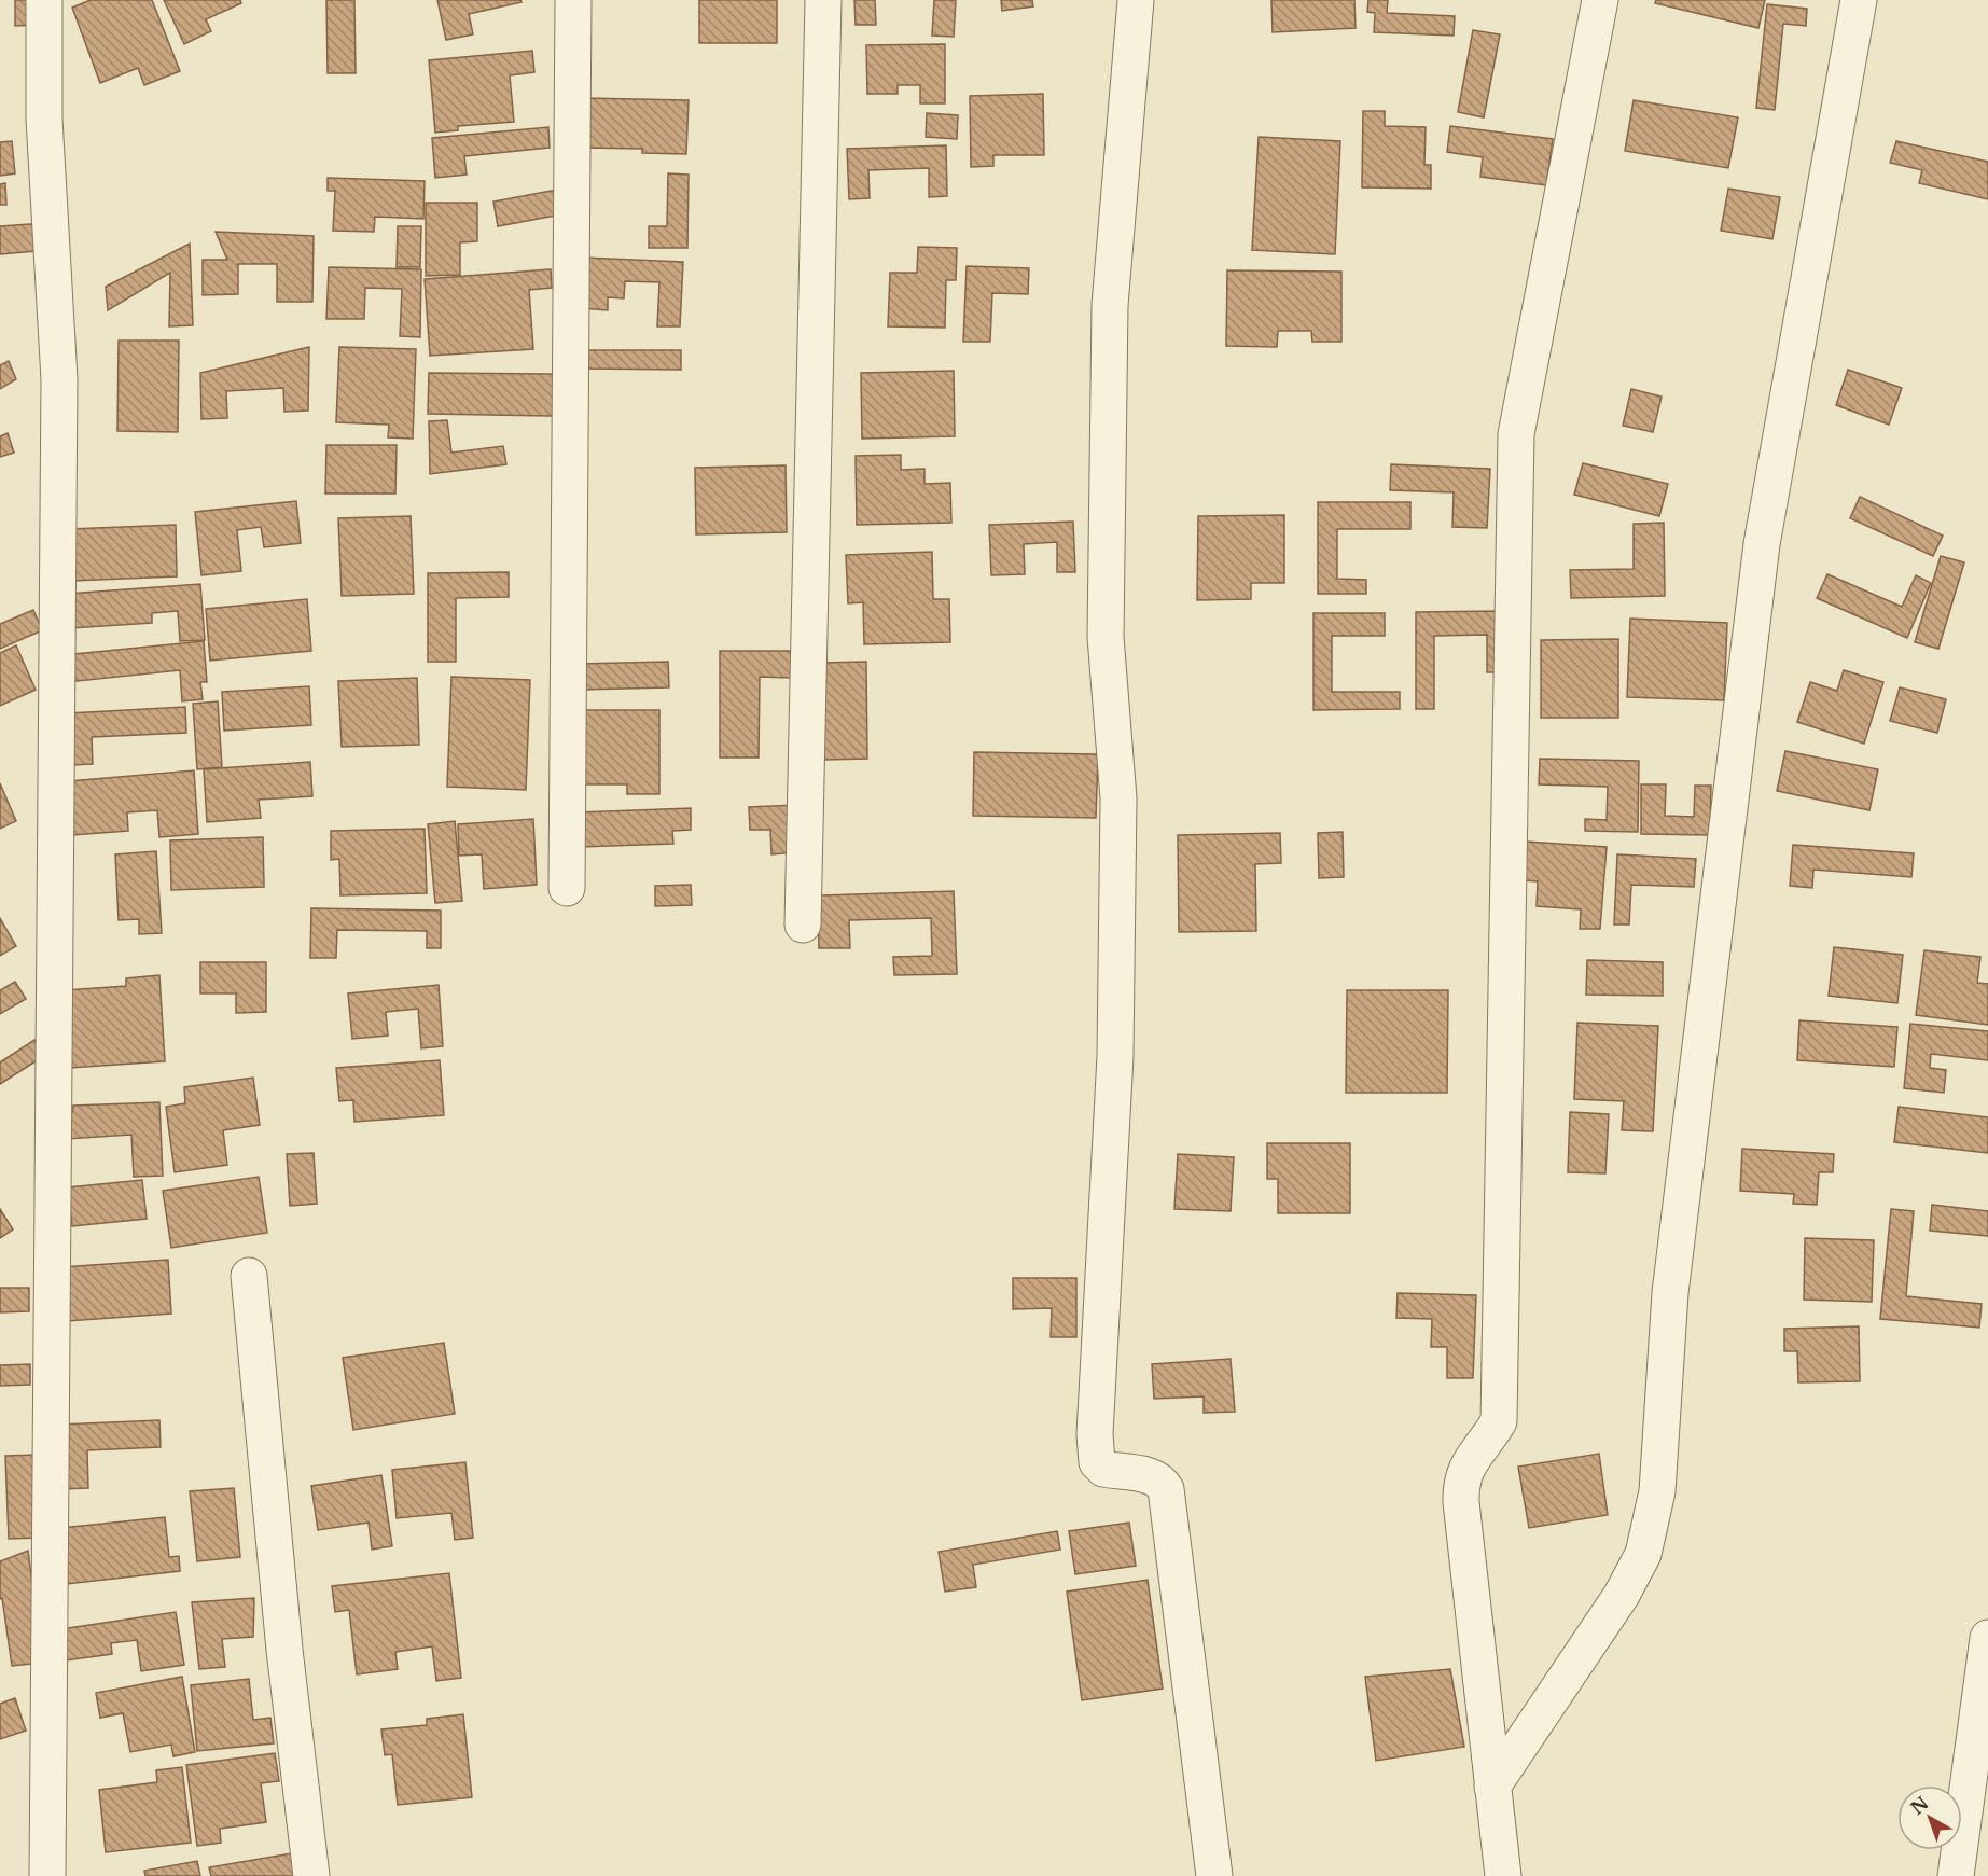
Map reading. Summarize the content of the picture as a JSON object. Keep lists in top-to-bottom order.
{
  "north": "top left"
}
